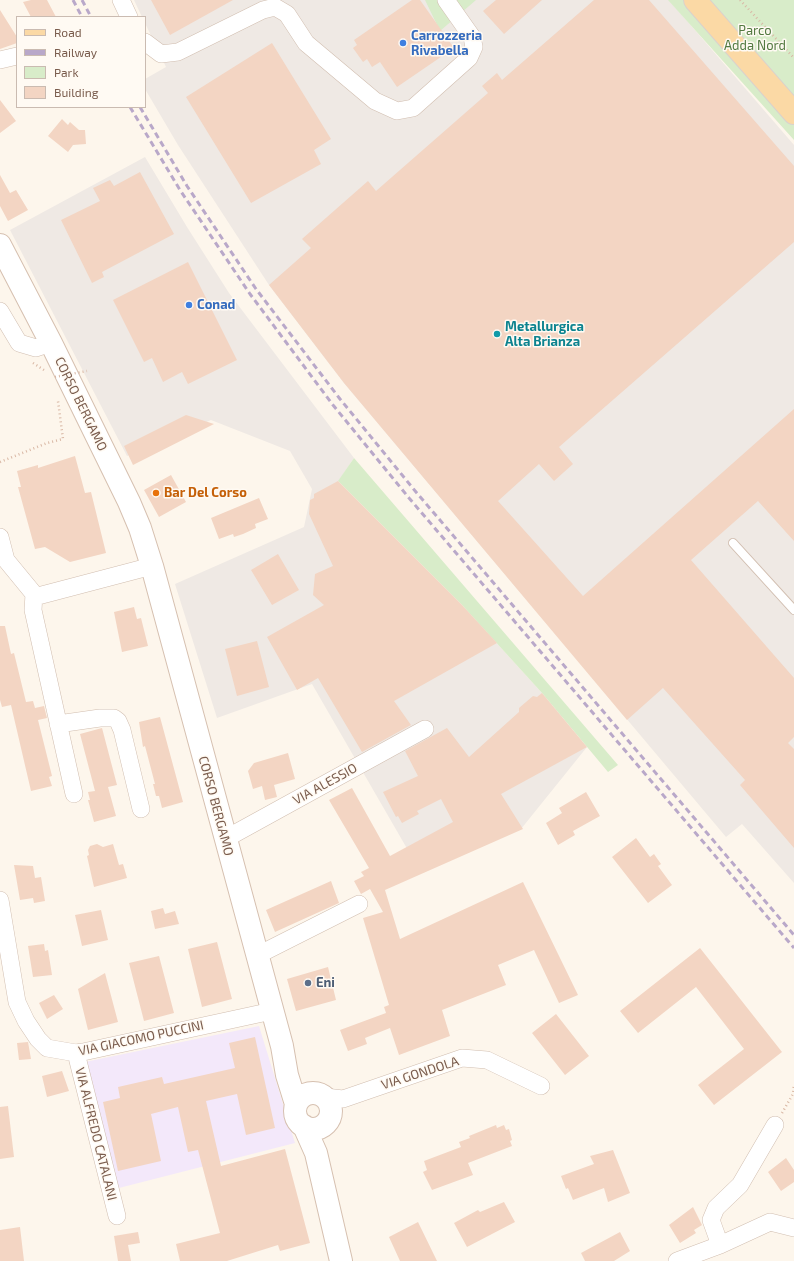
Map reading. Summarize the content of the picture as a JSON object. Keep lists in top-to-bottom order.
{
  "streets": {
    "main road": ["CORSO BERGAMO"],
    "street": [
      "VIA ALESSIO",
      "VIA GIACOMO PUCCINI",
      "VIA GONDOLA",
      "VIA ALFREDO CATALANI"
    ]
  },
  "crossings": [
    ["CORSO BERGAMO", "VIA ALESSIO"],
    ["CORSO BERGAMO", "VIA GIACOMO PUCCINI"],
    ["CORSO BERGAMO", "VIA GONDOLA"],
    ["VIA GIACOMO PUCCINI", "VIA ALFREDO CATALANI"]
  ],
  "parks": ["Parco Adda Nord"],
  "places": [
    "Carrozzeria Rivabella",
    "Conad",
    "Metallurgica Alta Brianza",
    "Bar Del Corso",
    "Eni"
  ],
  "legend": [
    "Road",
    "Railway",
    "Park",
    "Building"
  ]
}
